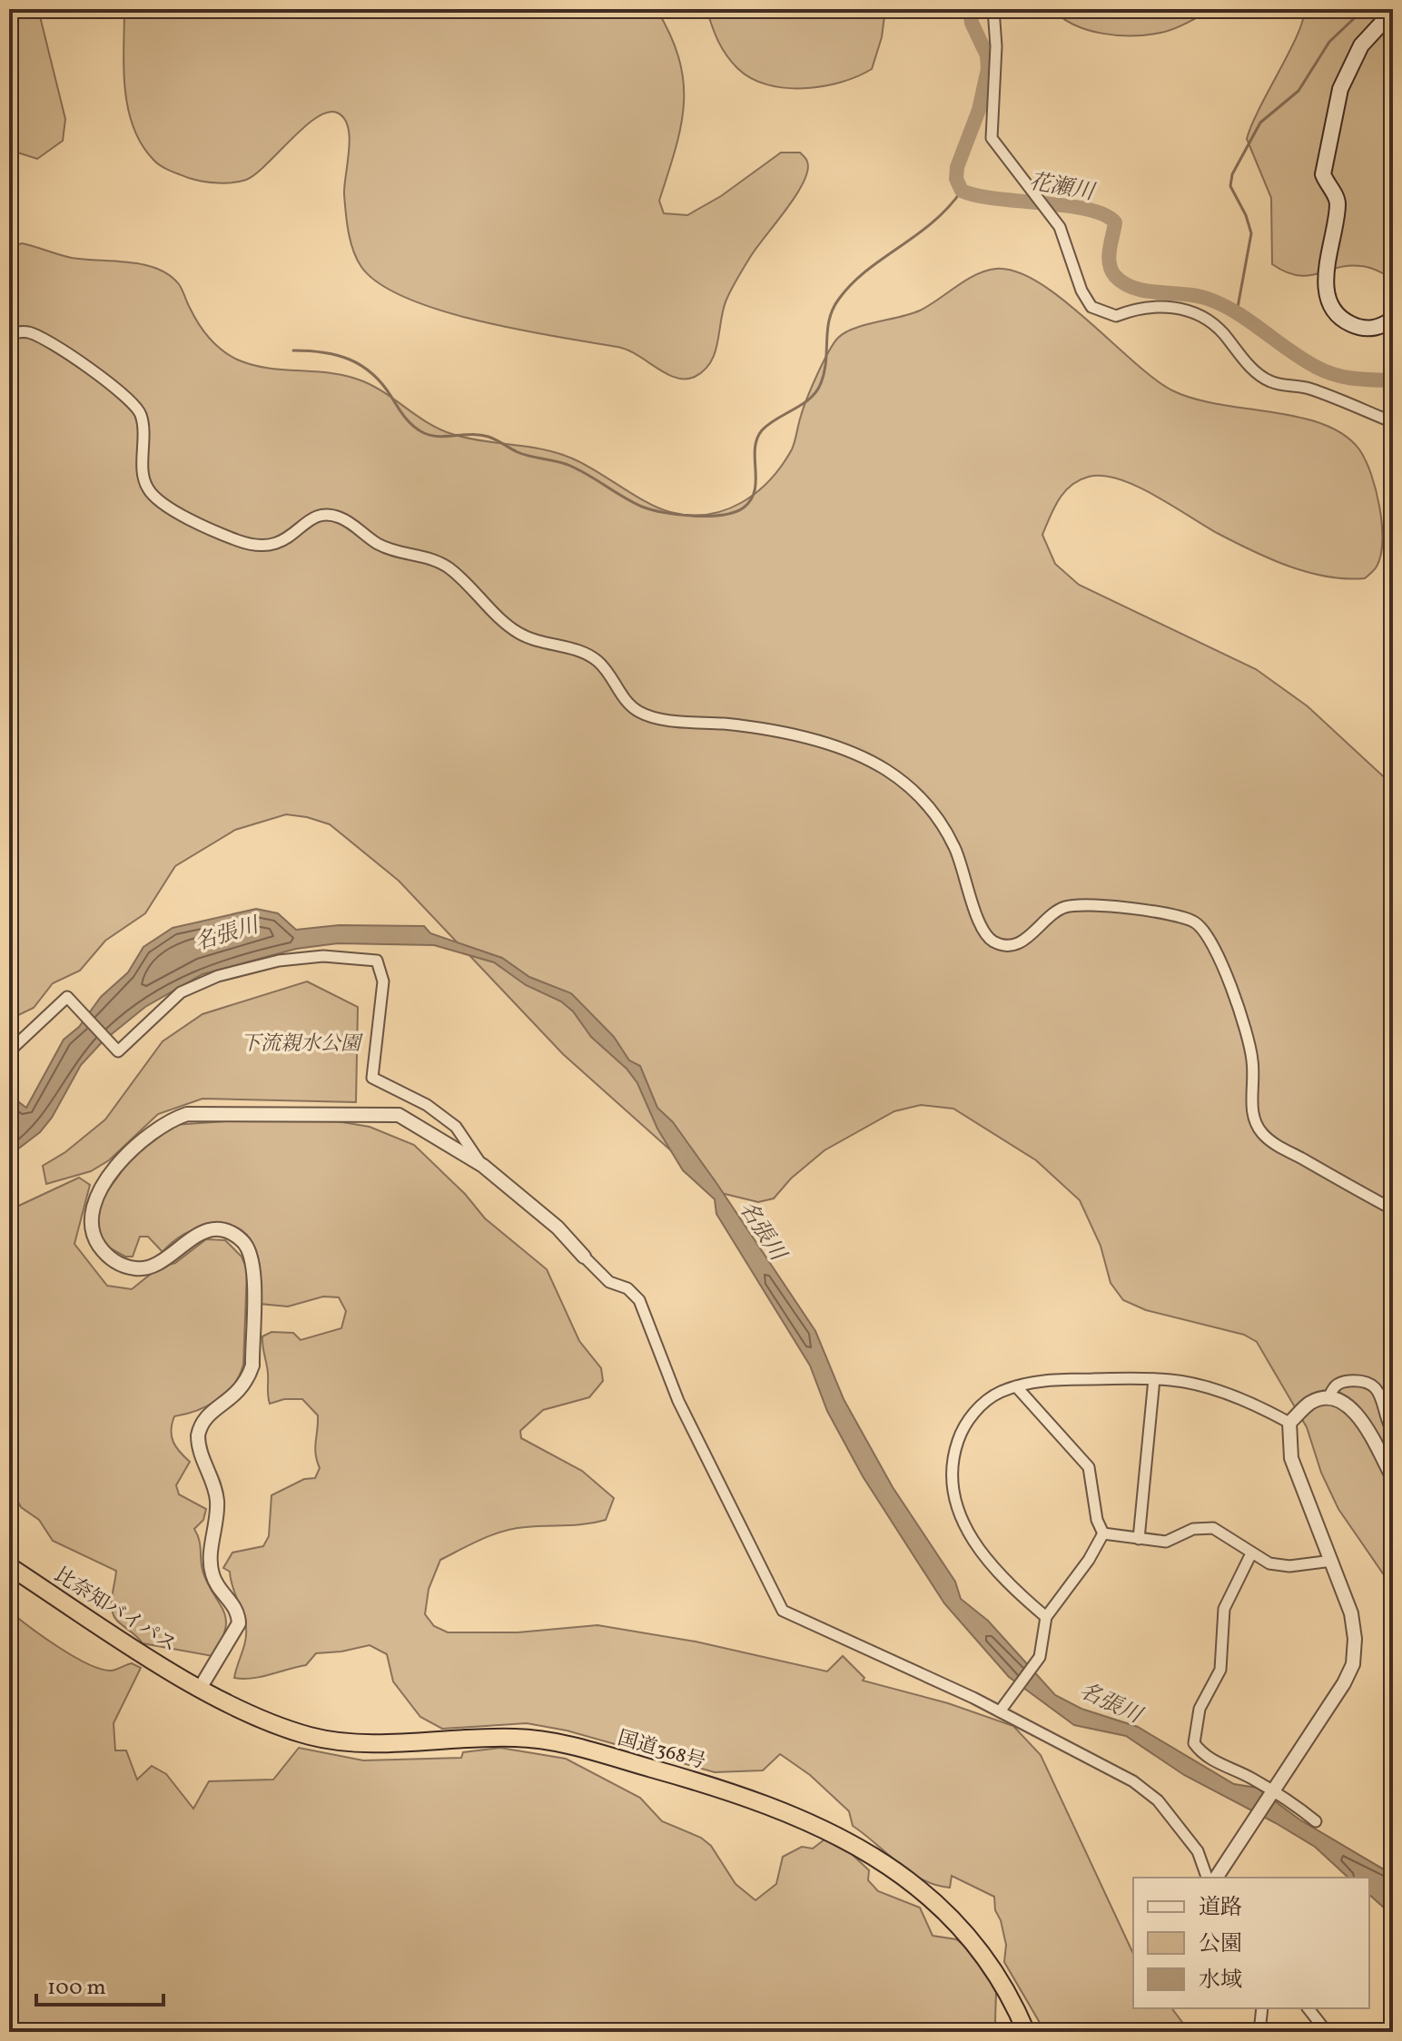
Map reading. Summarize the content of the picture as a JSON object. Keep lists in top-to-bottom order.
{
  "streets": {
    "highway": ["比奈知バイパス", "国道368号"]
  },
  "crossings": [
    ["比奈知バイパス", "国道368号"]
  ],
  "water": ["花瀬川", "名張川"],
  "parks": ["下流親水公園"],
  "legend": ["道路", "公園", "水域"],
  "scale_bar": "100 m"
}
